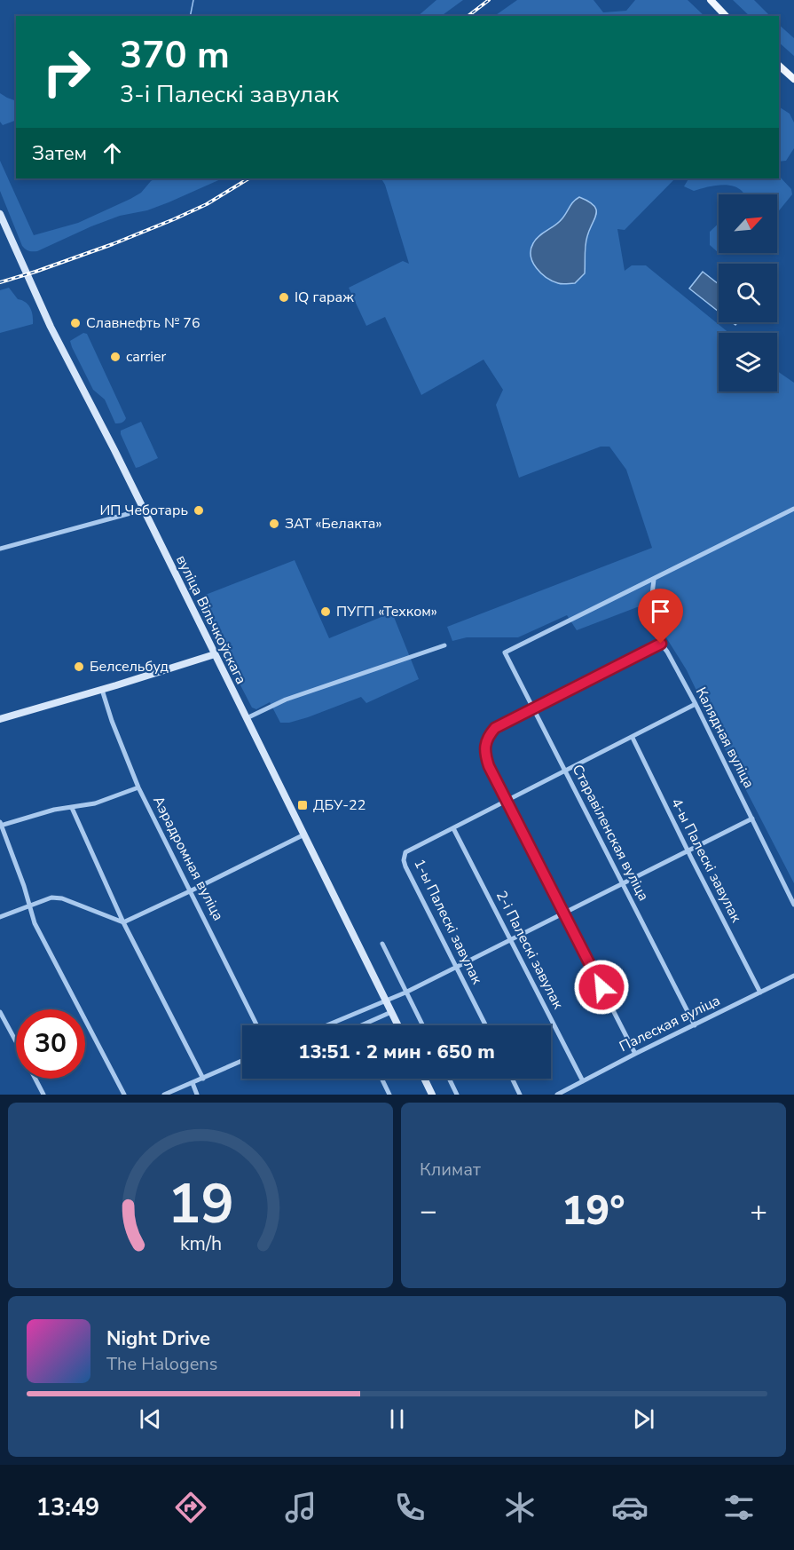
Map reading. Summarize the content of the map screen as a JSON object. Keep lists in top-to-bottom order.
{
  "streets": {
    "main road": ["вуліца Вільчкоўскага"],
    "street": [
      "Калядная вуліца",
      "Старавіленская вуліца",
      "Аэрадромная вуліца",
      "4-ы Палескі завулак",
      "1-ы Палескі завулак",
      "2-і Палескі завулак",
      "Палеская вуліца"
    ]
  },
  "crossings": [
    ["Калядная вуліца", "Старавіленская вуліца"],
    ["Калядная вуліца", "1-ы Палескі завулак"],
    ["Старавіленская вуліца", "1-ы Палескі завулак"],
    ["Старавіленская вуліца", "Палеская вуліца"],
    ["4-ы Палескі завулак", "1-ы Палескі завулак"],
    ["4-ы Палескі завулак", "Палеская вуліца"],
    ["1-ы Палескі завулак", "2-і Палескі завулак"],
    ["2-і Палескі завулак", "Палеская вуліца"]
  ],
  "places": {
    "other": [
      "IQ гараж",
      "Славнефть № 76",
      "carrier",
      "ИП Чеботарь",
      "ЗАТ «Белакта»",
      "ПУГП «Техком»",
      "Белсельбуд"
    ],
    "transit": ["ДБУ-22"]
  },
  "north": "top right",
  "page": {
    "turn": ["370 m", "3-і Палескі завулак"],
    "then": "Затем",
    "limit": "30",
    "trip": "13:51 · 2 мин · 650 m",
    "tile": "Климат",
    "heat": ["−", "19°", "+"],
    "song": ["Night Drive", "The Halogens"],
    "tabs": "13:49",
    "gauge": ["19", "km/h"]
  }
}
